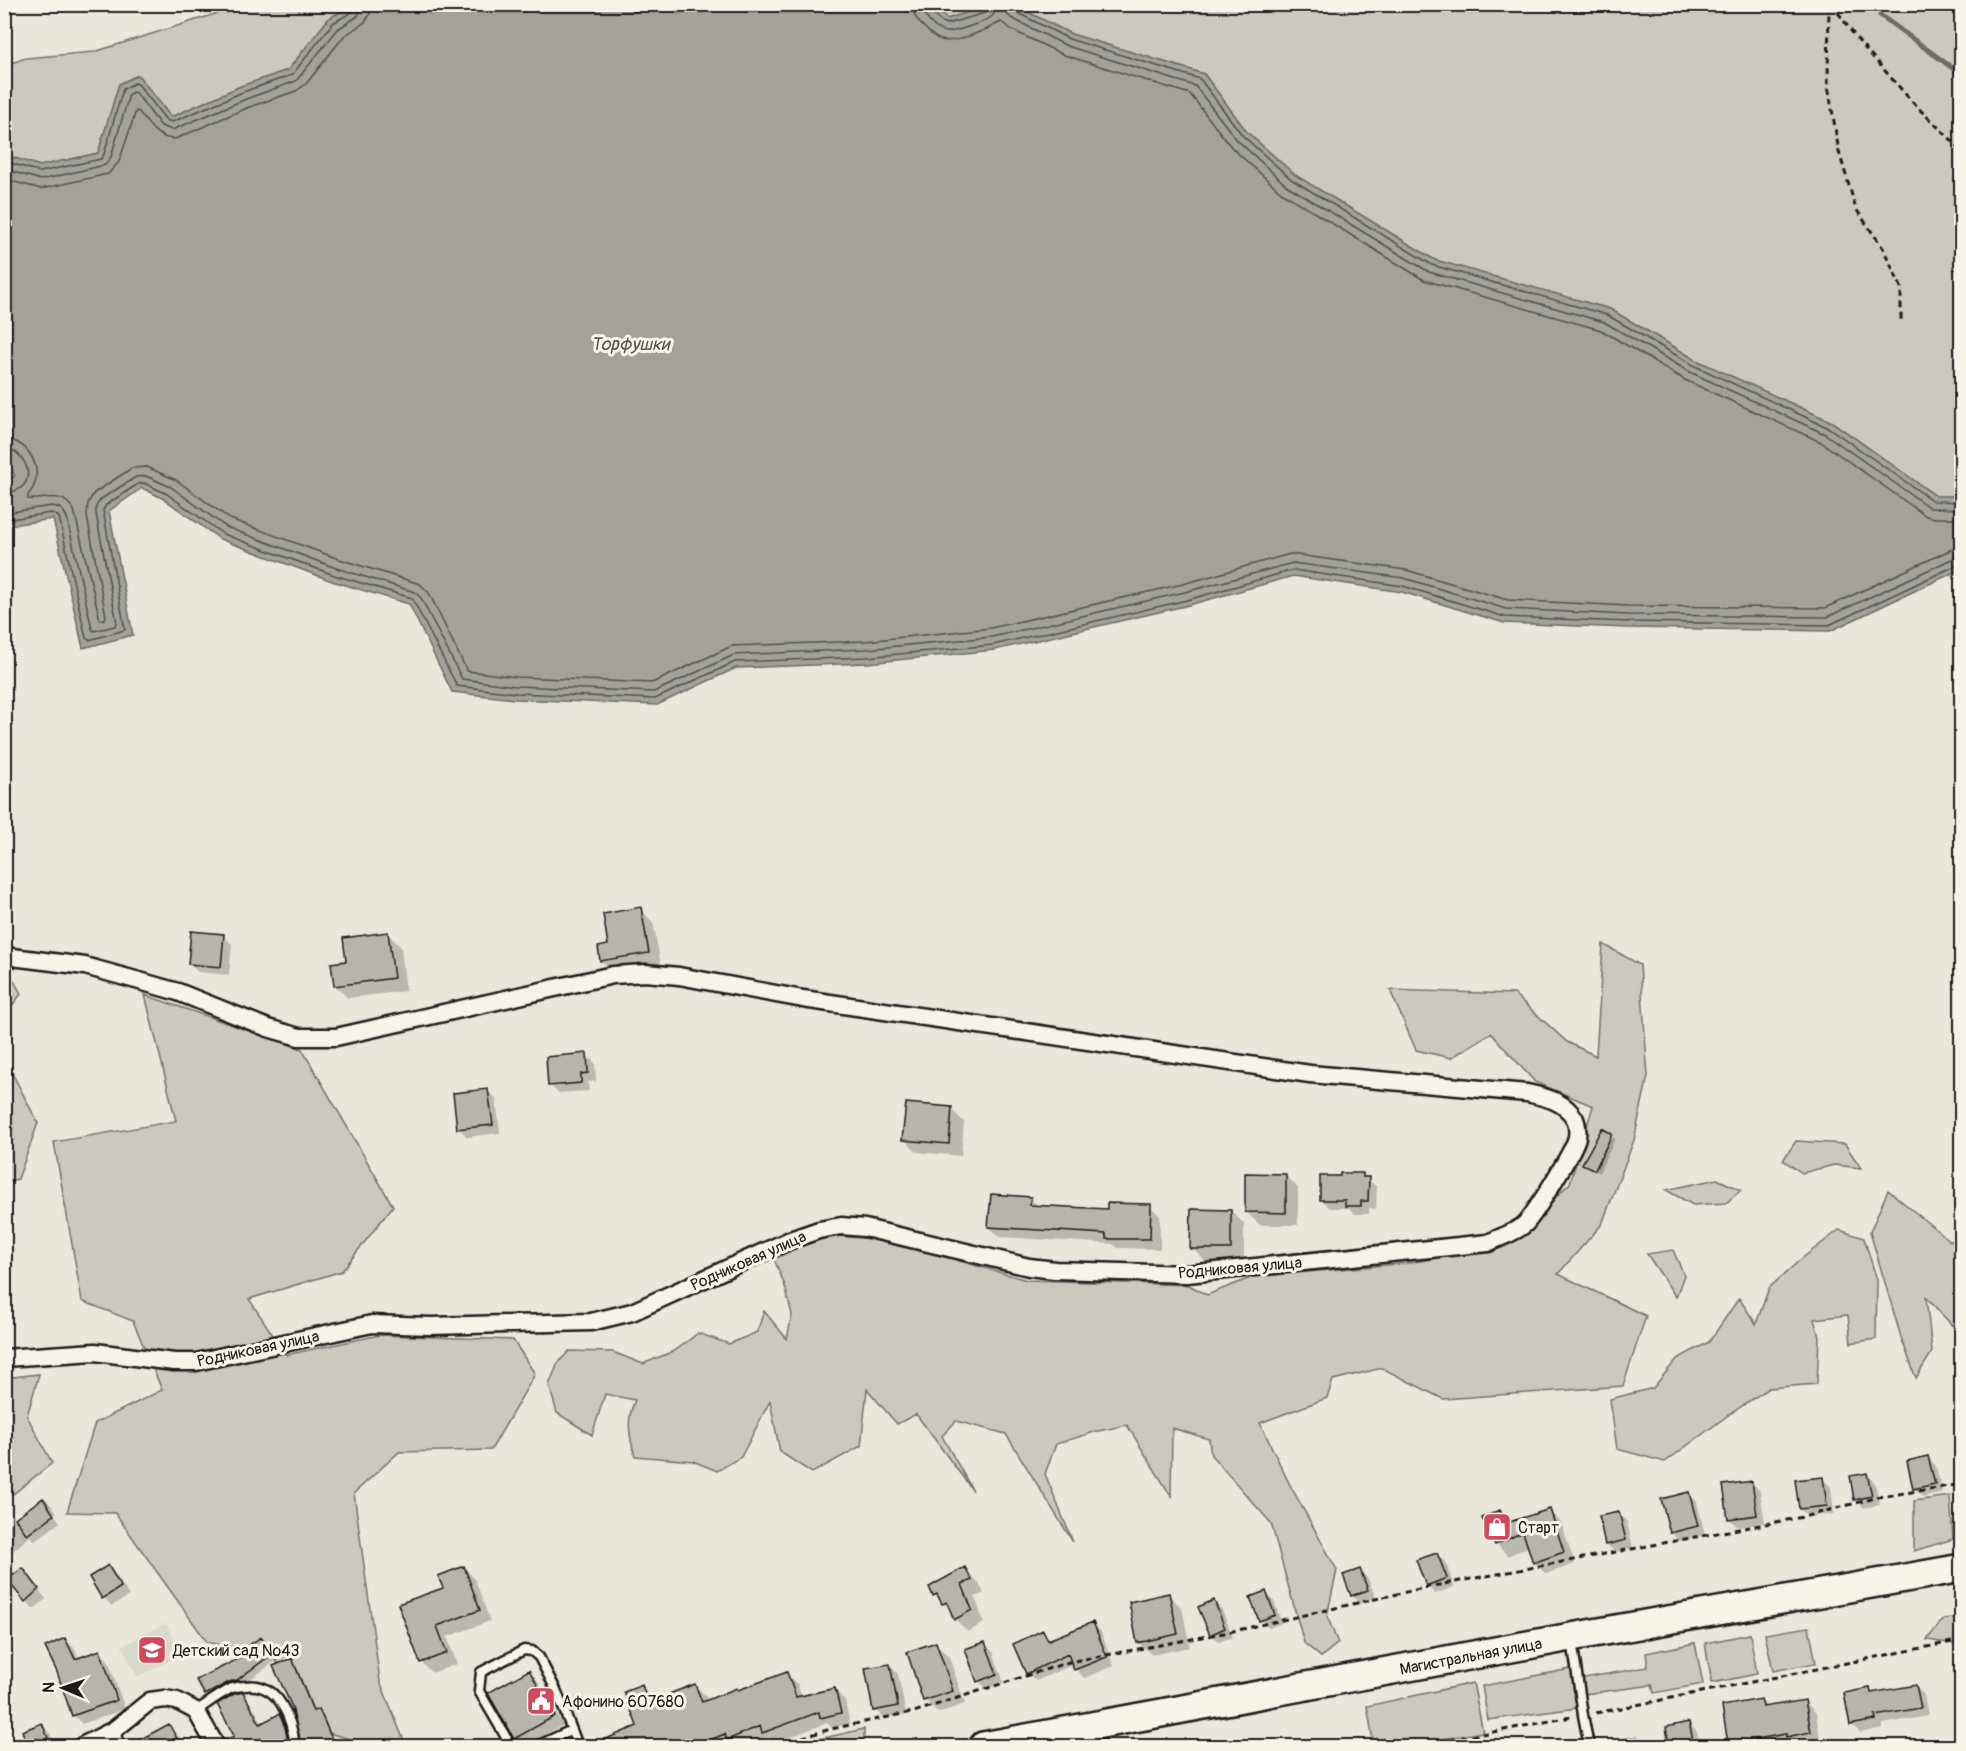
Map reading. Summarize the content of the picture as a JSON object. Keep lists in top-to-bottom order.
{
  "streets": {
    "main road": ["Магистральная улица"],
    "street": ["Родниковая улица"]
  },
  "water": ["Торфушки"],
  "places": {
    "shop": ["Старт"],
    "school or university": ["Детский сад №43"],
    "public building": ["Афонино 607680"]
  },
  "north": "left"
}
